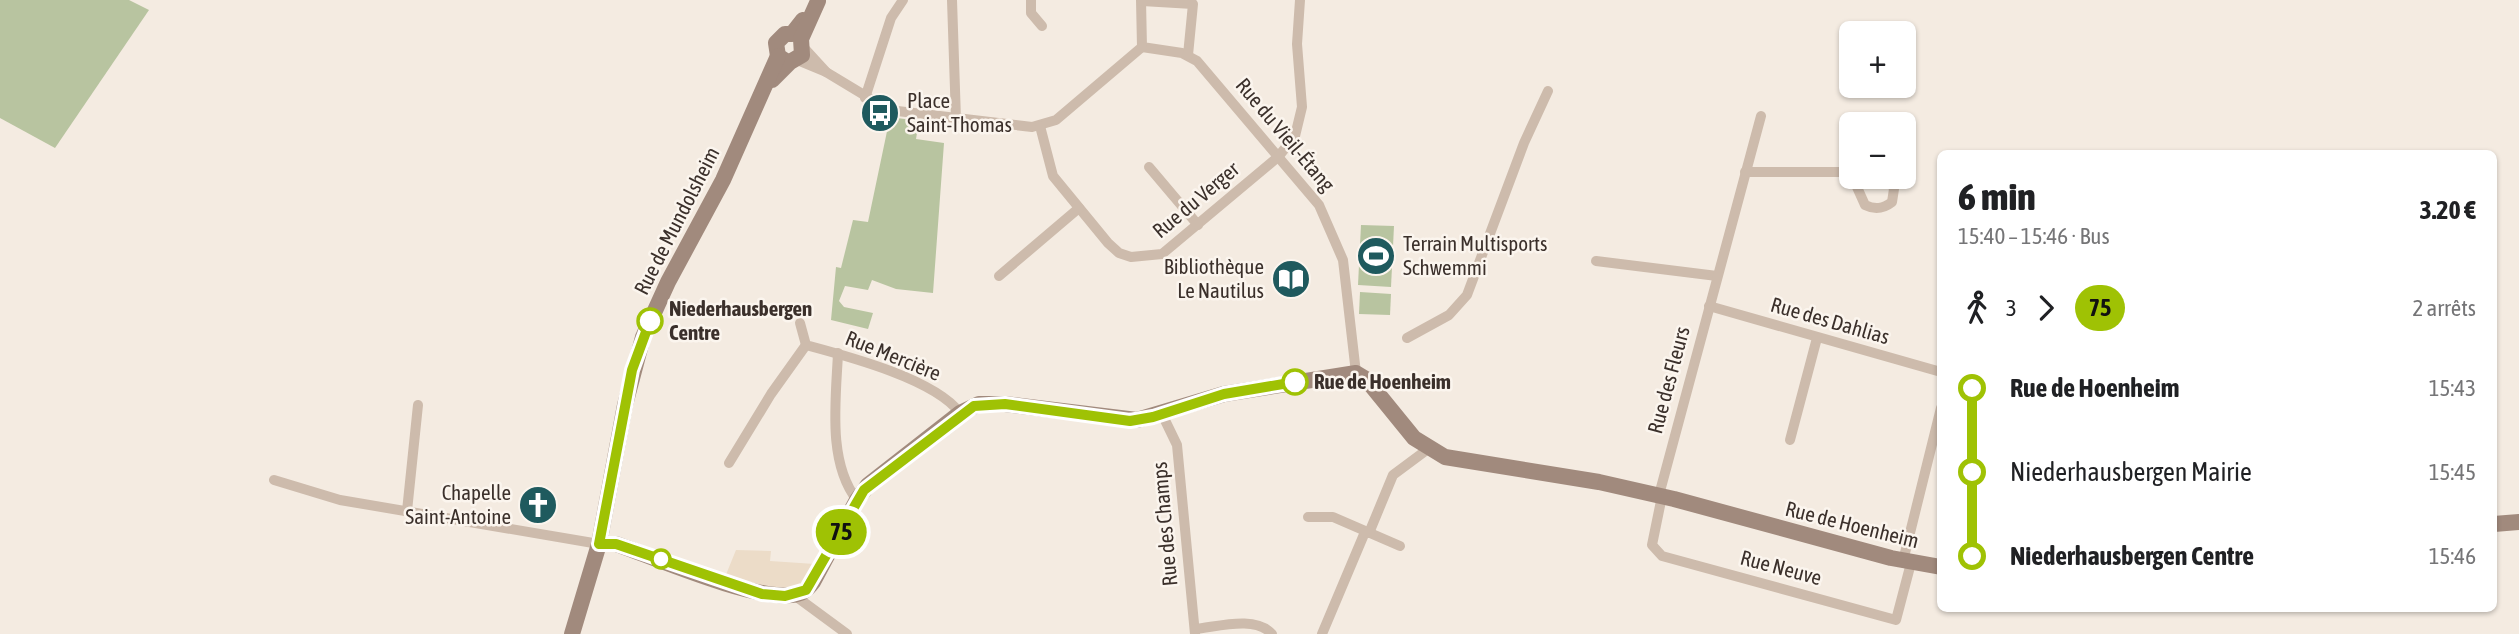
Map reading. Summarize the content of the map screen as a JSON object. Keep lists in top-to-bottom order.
{
  "streets": {
    "street": [
      "Rue du Vieil-Étang",
      "Rue du Verger",
      "Rue de Mundolsheim",
      "Rue des Dahlias",
      "Rue Mercière",
      "Rue des Fleurs",
      "Rue des Champs",
      "Rue de Hoenheim",
      "Rue Neuve"
    ]
  },
  "crossings": [
    ["Rue du Vieil-Étang", "Rue du Verger"],
    ["Rue du Vieil-Étang", "Rue de Hoenheim"],
    ["Rue des Dahlias", "Rue des Fleurs"],
    ["Rue des Fleurs", "Rue de Hoenheim"],
    ["Rue des Fleurs", "Rue Neuve"],
    ["Rue de Hoenheim", "Rue Neuve"]
  ],
  "places": {
    "bus stop": ["Place Saint-Thomas"],
    "sports": ["Terrain Multisports Schwemmi"],
    "library": ["Bibliothèque Le Nautilus"],
    "other": ["Niederhausbergen Centre", "Rue de Hoenheim"],
    "church": ["Chapelle Saint-Antoine"]
  },
  "lines": ["bus line 75"],
  "page": {
    "on_map": "75",
    "map_buttons": ["+", "−"],
    "heading": ["6 min", "15:40 – 15:46 · Bus", "3.20 €"],
    "legs": ["3", "75", "2 arrêts"],
    "list": [
      {
        "name": "Rue de Hoenheim",
        "value": "15:43"
      },
      {
        "name": "Niederhausbergen Mairie",
        "value": "15:45"
      },
      {
        "name": "Niederhausbergen Centre",
        "value": "15:46"
      }
    ]
  }
}
